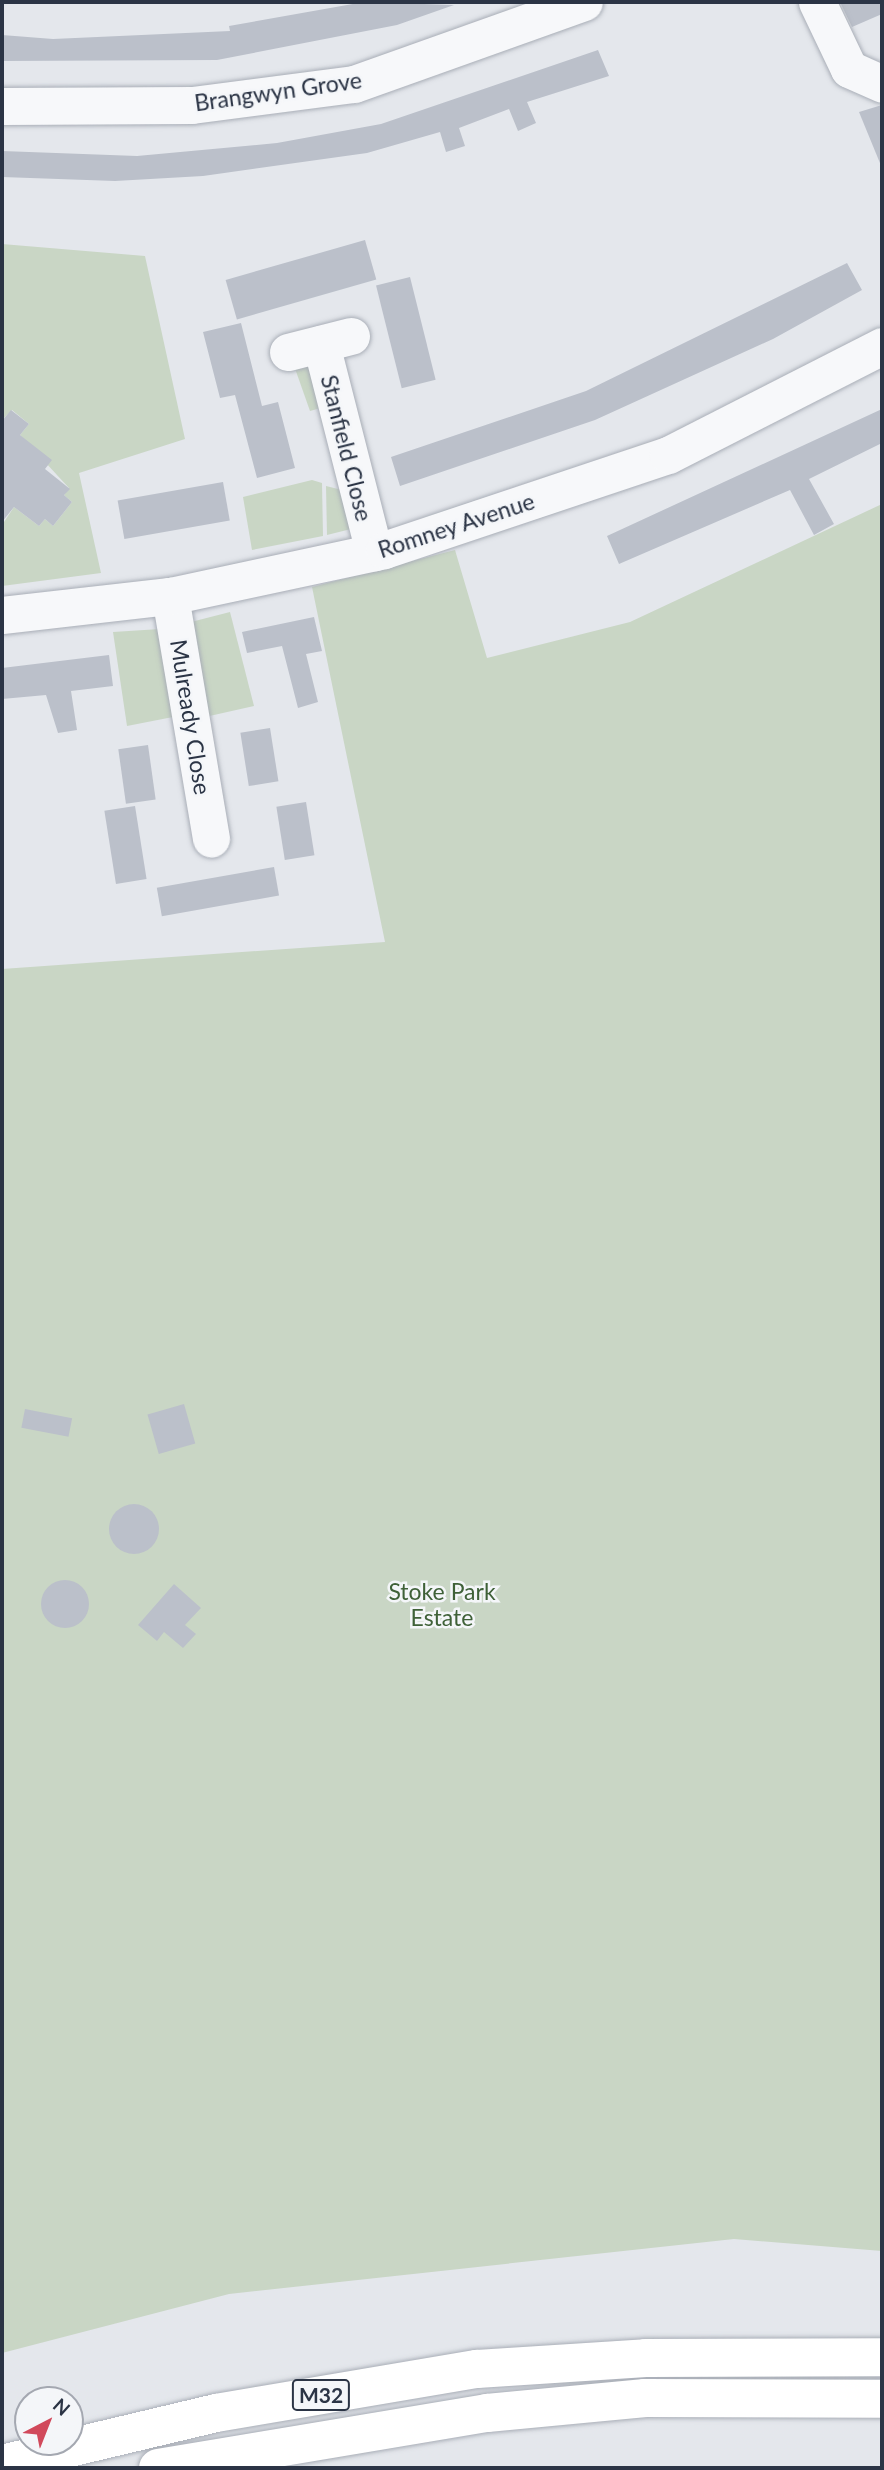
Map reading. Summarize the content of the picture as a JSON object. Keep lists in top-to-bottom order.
{
  "streets": {
    "highway": ["M32"],
    "street": [
      "Brangwyn Grove",
      "Stanfield Close",
      "Romney Avenue",
      "Mulready Close"
    ]
  },
  "crossings": [
    ["Stanfield Close", "Romney Avenue"],
    ["Romney Avenue", "Mulready Close"]
  ],
  "parks": ["Stoke Park Estate"],
  "north": "top right"
}
